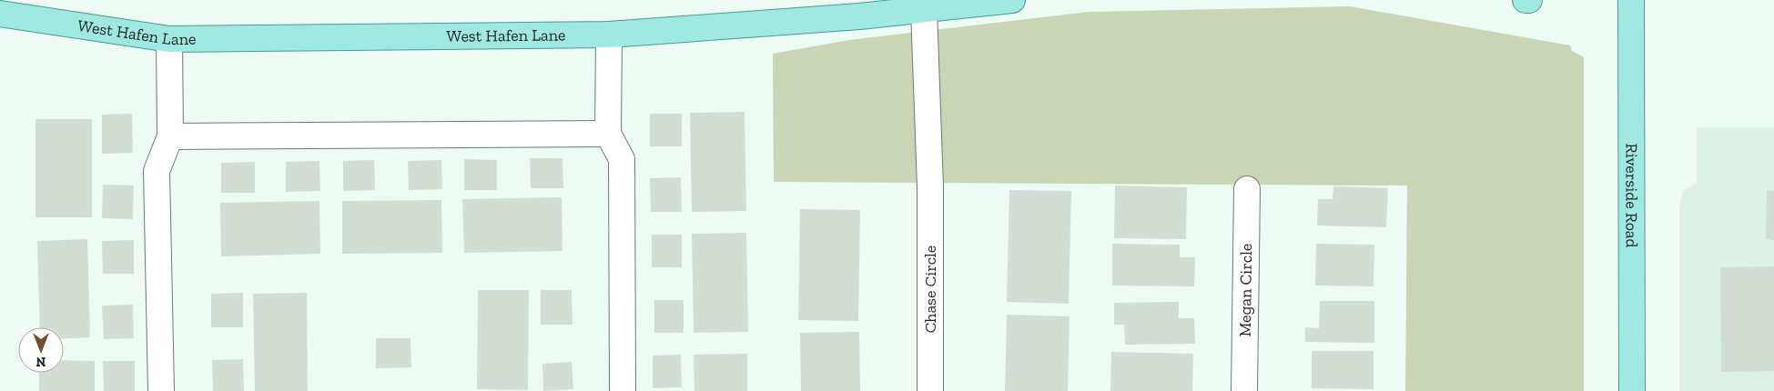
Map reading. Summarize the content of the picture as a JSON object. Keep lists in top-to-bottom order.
{
  "streets": {
    "main road": ["West Hafen Lane", "Riverside Road"],
    "street": ["Chase Circle", "Megan Circle"]
  },
  "crossings": [
    ["West Hafen Lane", "Chase Circle"]
  ],
  "north": "bottom"
}
